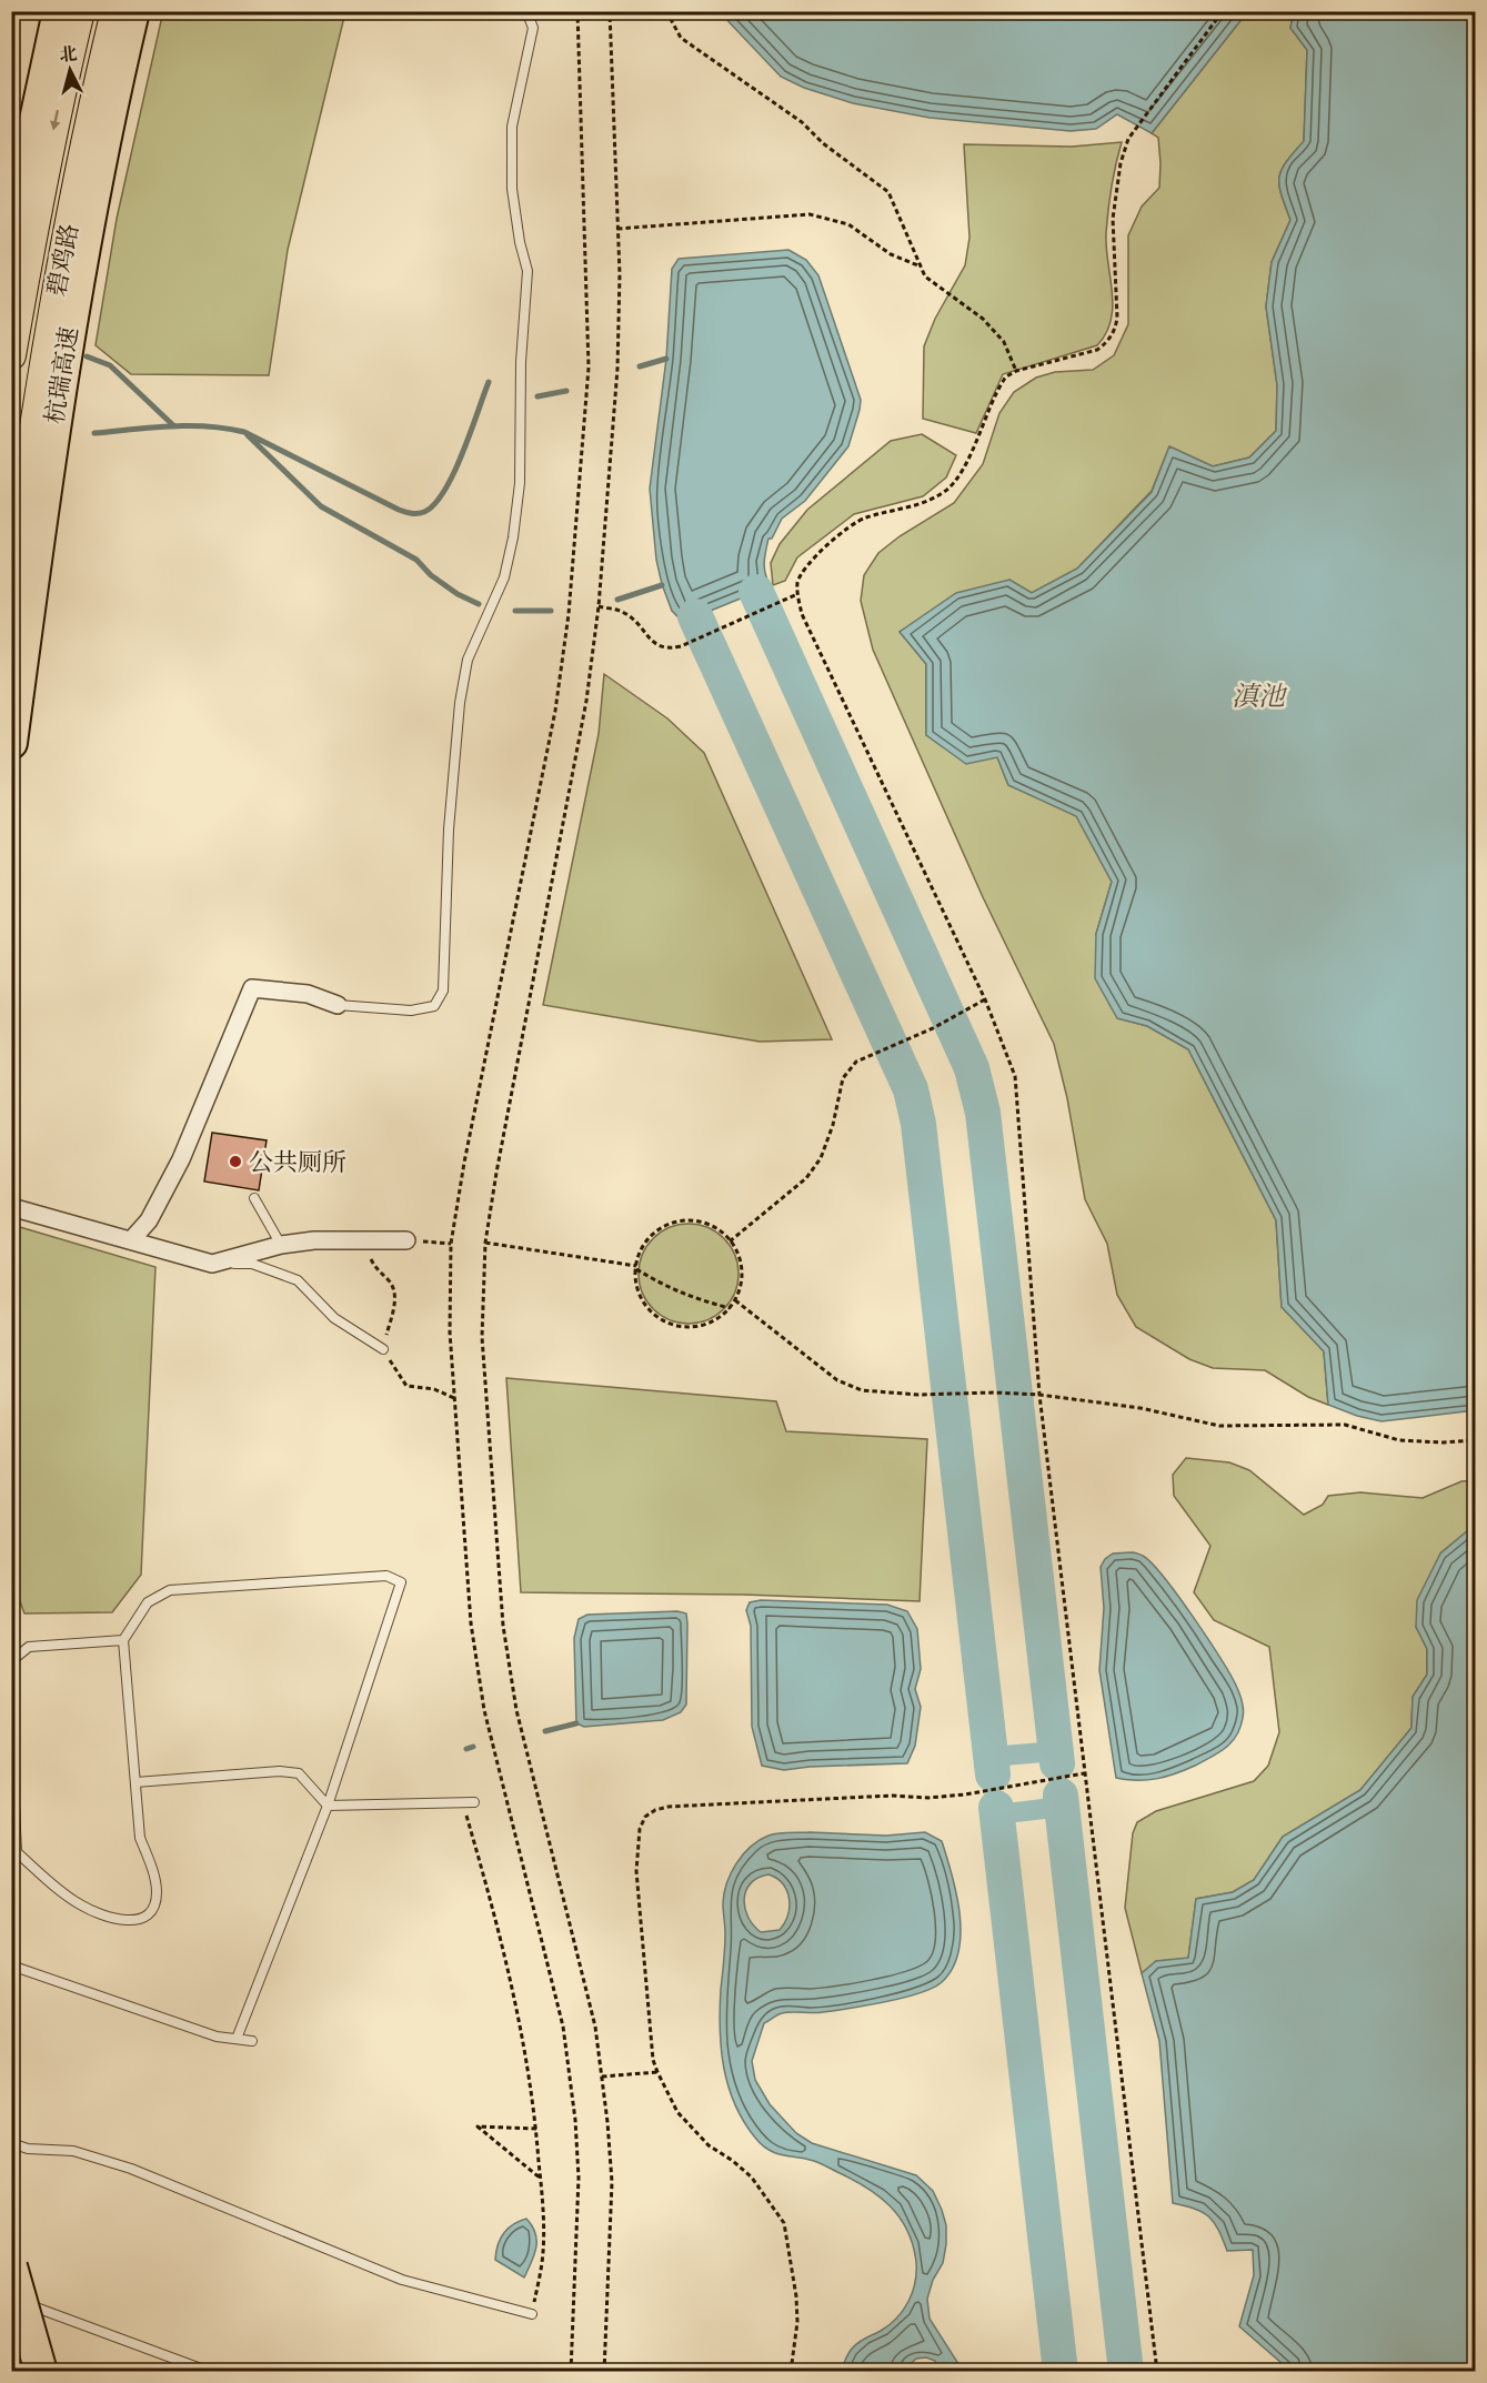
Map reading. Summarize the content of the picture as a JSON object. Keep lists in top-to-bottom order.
{
  "streets": {
    "highway": ["碧鸡路", "杭瑞高速"]
  },
  "water": ["滇池"],
  "places": ["公共厕所"],
  "north": "top"
}
